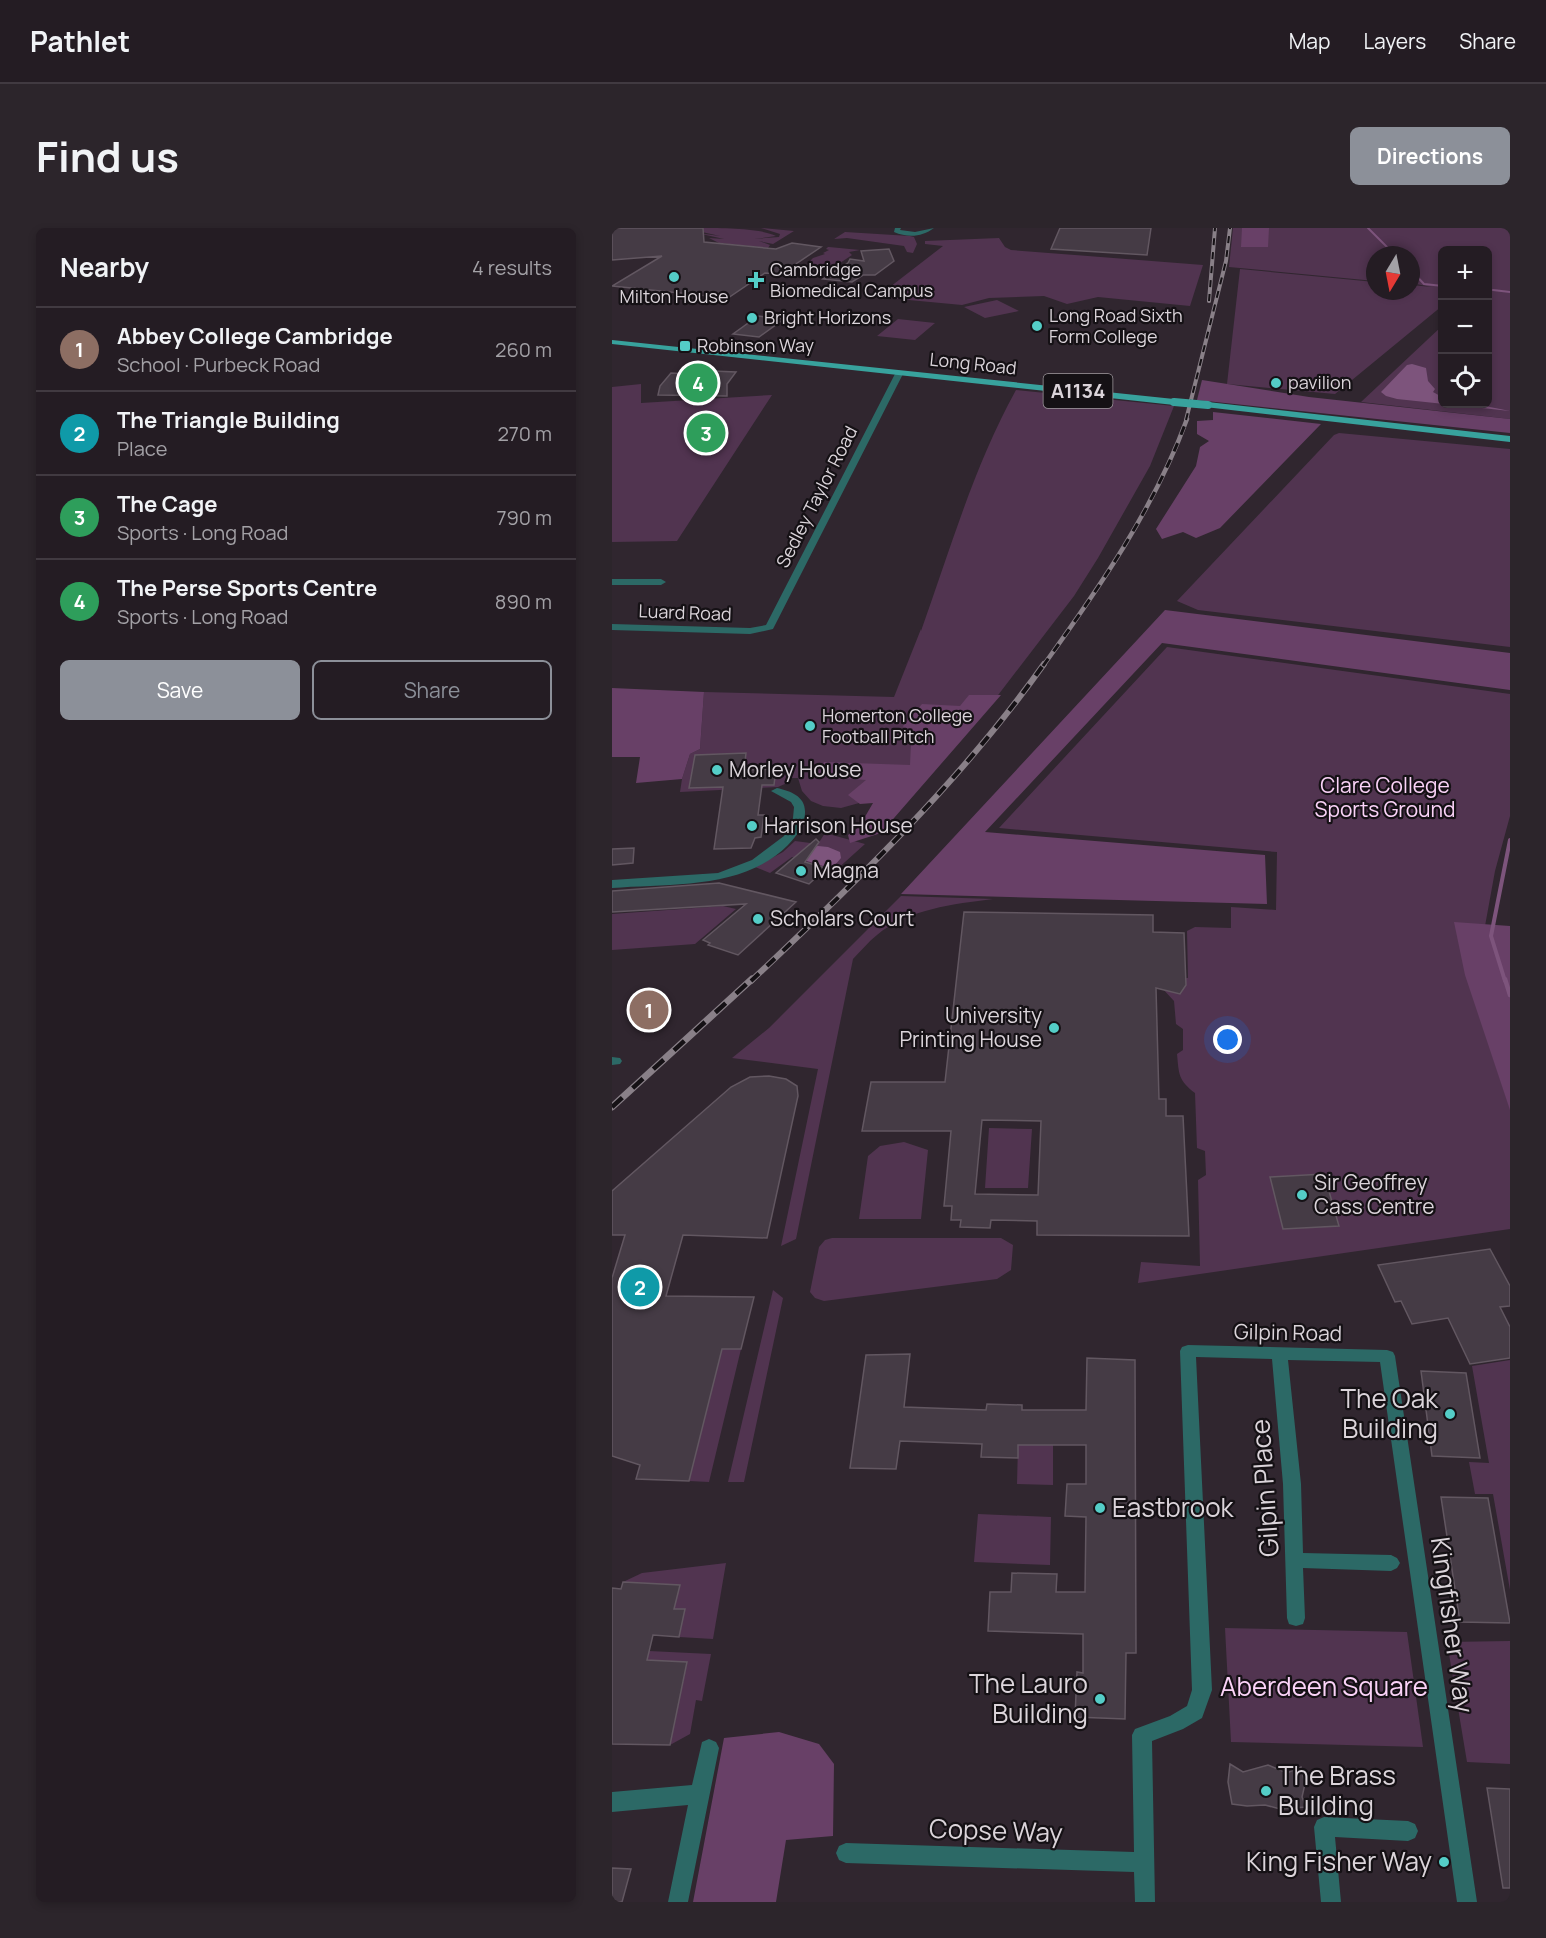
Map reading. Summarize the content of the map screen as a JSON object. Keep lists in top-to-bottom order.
{
  "streets": {
    "main road": ["Long Road", "A1134"],
    "street": [
      "Sedley Taylor Road",
      "Luard Road",
      "Gilpin Road",
      "Gilpin Place",
      "Kingfisher Way",
      "Copse Way"
    ]
  },
  "crossings": [
    ["Long Road", "Sedley Taylor Road"],
    ["Sedley Taylor Road", "Luard Road"],
    ["Gilpin Road", "Gilpin Place"],
    ["Gilpin Road", "Kingfisher Way"],
    ["Gilpin Road", "Copse Way"]
  ],
  "parks": ["Clare College Sports Ground", "Aberdeen Square"],
  "places": {
    "other": [
      "Milton House",
      "Bright Horizons",
      "Long Road Sixth Form College",
      "pavilion",
      "Homerton College Football Pitch",
      "Morley House",
      "Harrison House",
      "Magna",
      "Scholars Court",
      "University Printing House",
      "Sir Geoffrey Cass Centre",
      "The Oak Building",
      "Eastbrook",
      "The Lauro Building",
      "The Brass Building",
      "King Fisher Way"
    ],
    "health": ["Cambridge Biomedical Campus"],
    "transit": ["Robinson Way"]
  },
  "north": "bottom",
  "page": {
    "header": "Pathlet",
    "nav": ["Map", "Layers", "Share"],
    "title": "Find us",
    "buttons": [
      "Directions",
      ["Save", "Share"]
    ],
    "heading": ["Nearby", "4 results"],
    "map_buttons": ["+", "−"],
    "list": [
      {
        "mark": "1",
        "name": "Abbey College Cambridge",
        "note": "School · Purbeck Road",
        "value": "260 m"
      },
      {
        "mark": "2",
        "name": "The Triangle Building",
        "note": "Place",
        "value": "270 m"
      },
      {
        "mark": "3",
        "name": "The Cage",
        "note": "Sports · Long Road",
        "value": "790 m"
      },
      {
        "mark": "4",
        "name": "The Perse Sports Centre",
        "note": "Sports · Long Road",
        "value": "890 m"
      }
    ],
    "pins": [
      "4",
      "3",
      "1",
      "2"
    ]
  }
}
